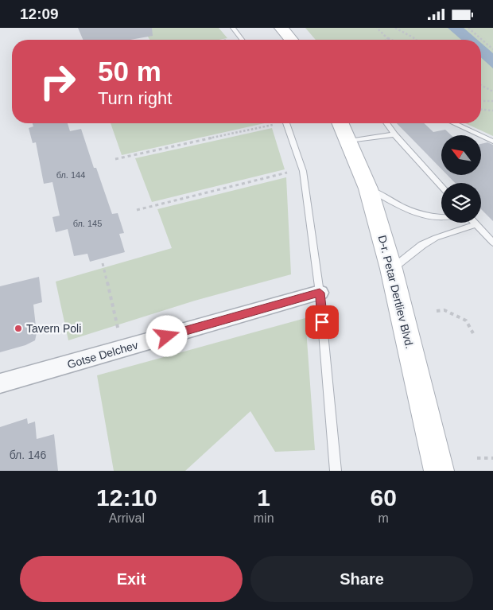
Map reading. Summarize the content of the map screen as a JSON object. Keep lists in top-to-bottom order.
{
  "streets": {
    "main road": ["D-r. Petar Dertliev Blvd."],
    "street": ["Gotse Delchev"]
  },
  "places": ["Tavern Poli"],
  "house_numbers": ["бл. 144", "бл. 145", "бл. 146"],
  "north": "top left",
  "page": {
    "status": "12:09",
    "turn": ["50 m", "Turn right"],
    "eta": [
      "12:10",
      "Arrival",
      "1",
      "min",
      "60",
      "m"
    ],
    "buttons": ["Exit", "Share"]
  }
}
